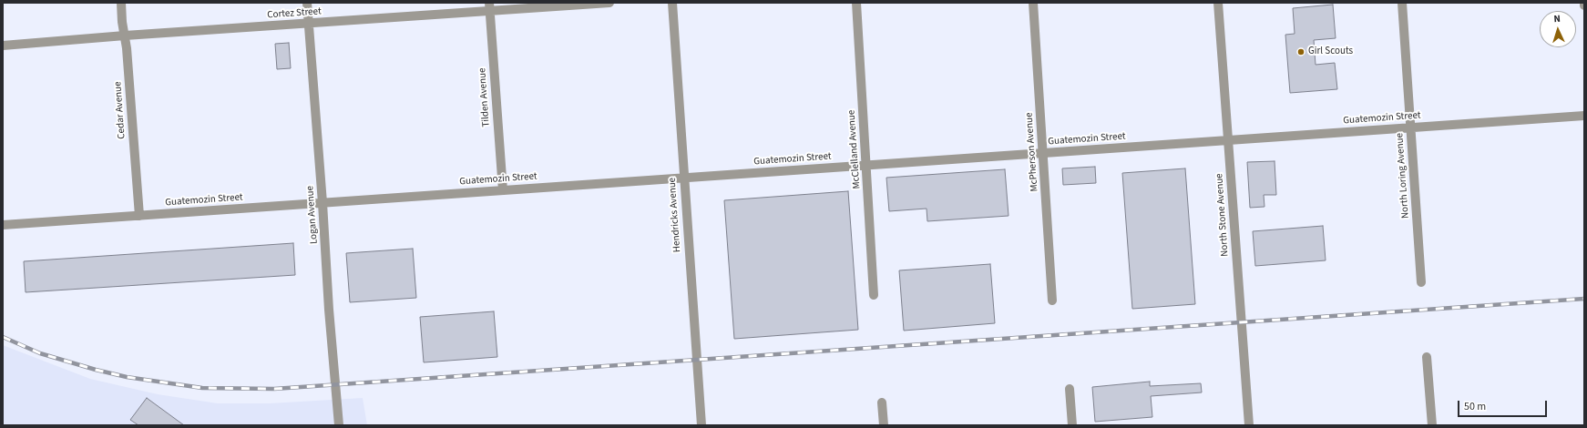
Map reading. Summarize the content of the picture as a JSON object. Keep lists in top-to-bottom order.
{
  "streets": {
    "street": [
      "Cortez Street",
      "Tilden Avenue",
      "Cedar Avenue",
      "Guatemozin Street",
      "McClelland Avenue",
      "McPherson Avenue",
      "North Loring Avenue",
      "Logan Avenue",
      "Hendricks Avenue",
      "North Stone Avenue"
    ]
  },
  "crossings": [
    ["Cortez Street", "Tilden Avenue"],
    ["Cortez Street", "Cedar Avenue"],
    ["Cortez Street", "Logan Avenue"],
    ["Tilden Avenue", "Guatemozin Street"],
    ["Cedar Avenue", "Guatemozin Street"],
    ["Guatemozin Street", "McClelland Avenue"],
    ["Guatemozin Street", "McPherson Avenue"],
    ["Guatemozin Street", "North Loring Avenue"],
    ["Guatemozin Street", "Logan Avenue"],
    ["Guatemozin Street", "Hendricks Avenue"],
    ["Guatemozin Street", "North Stone Avenue"]
  ],
  "places": ["Girl Scouts"],
  "scale_bar": "50 m",
  "north": "top"
}
